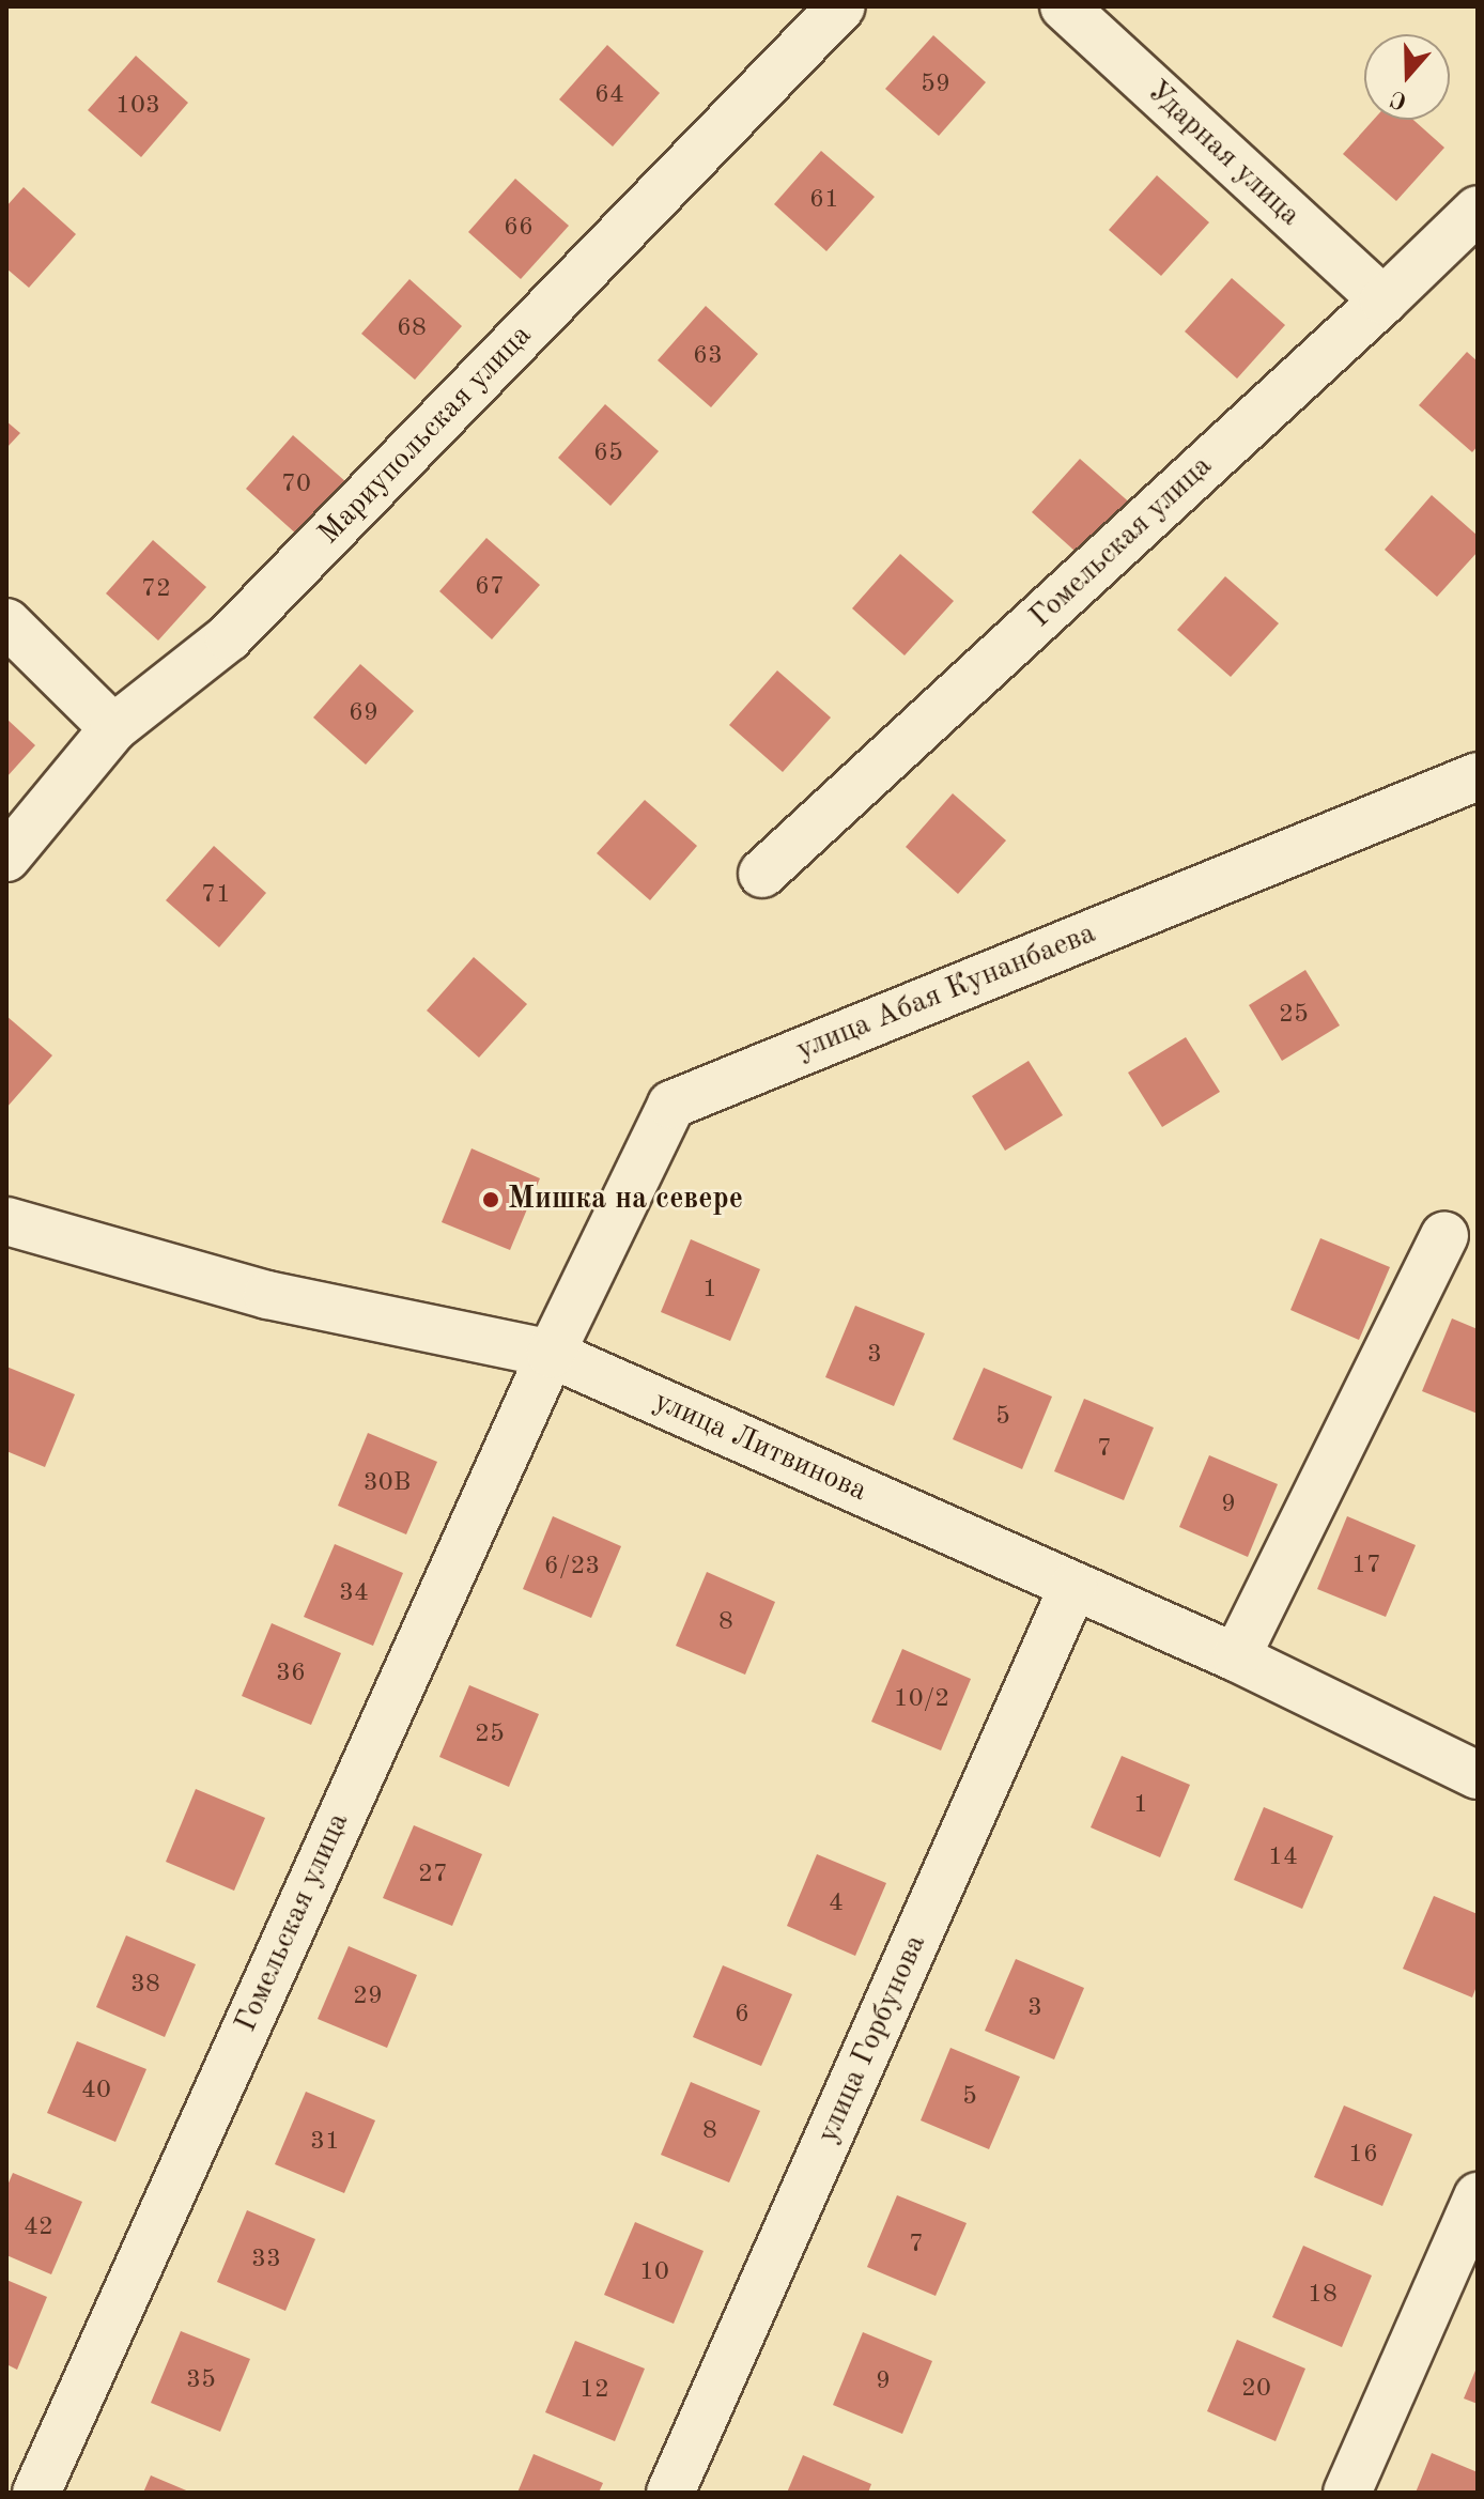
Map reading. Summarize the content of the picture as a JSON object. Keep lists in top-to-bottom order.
{
  "streets": {
    "street": [
      "Ударная улица",
      "Мариупольская улица",
      "Гомельская улица",
      "улица Абая Кунанбаева",
      "улица Литвинова",
      "улица Горбунова"
    ]
  },
  "crossings": [
    ["Ударная улица", "Гомельская улица"],
    ["Гомельская улица", "улица Абая Кунанбаева"],
    ["Гомельская улица", "улица Литвинова"],
    ["улица Абая Кунанбаева", "улица Литвинова"],
    ["улица Литвинова", "улица Горбунова"]
  ],
  "places": ["Мишка на севере"],
  "house_numbers": [
    "59",
    "64",
    "103",
    "61",
    "66",
    "68",
    "63",
    "65",
    "70",
    "67",
    "72",
    "69",
    "71",
    "25",
    "1",
    "3",
    "5",
    "7",
    "30В",
    "9",
    "17",
    "6/23",
    "34",
    "8",
    "36",
    "10/2",
    "25",
    "1",
    "14",
    "27",
    "4",
    "38",
    "29",
    "3",
    "6",
    "40",
    "5",
    "8",
    "31",
    "16",
    "42",
    "7",
    "33",
    "10",
    "18",
    "35",
    "9",
    "20",
    "12"
  ],
  "north": "bottom"
}
